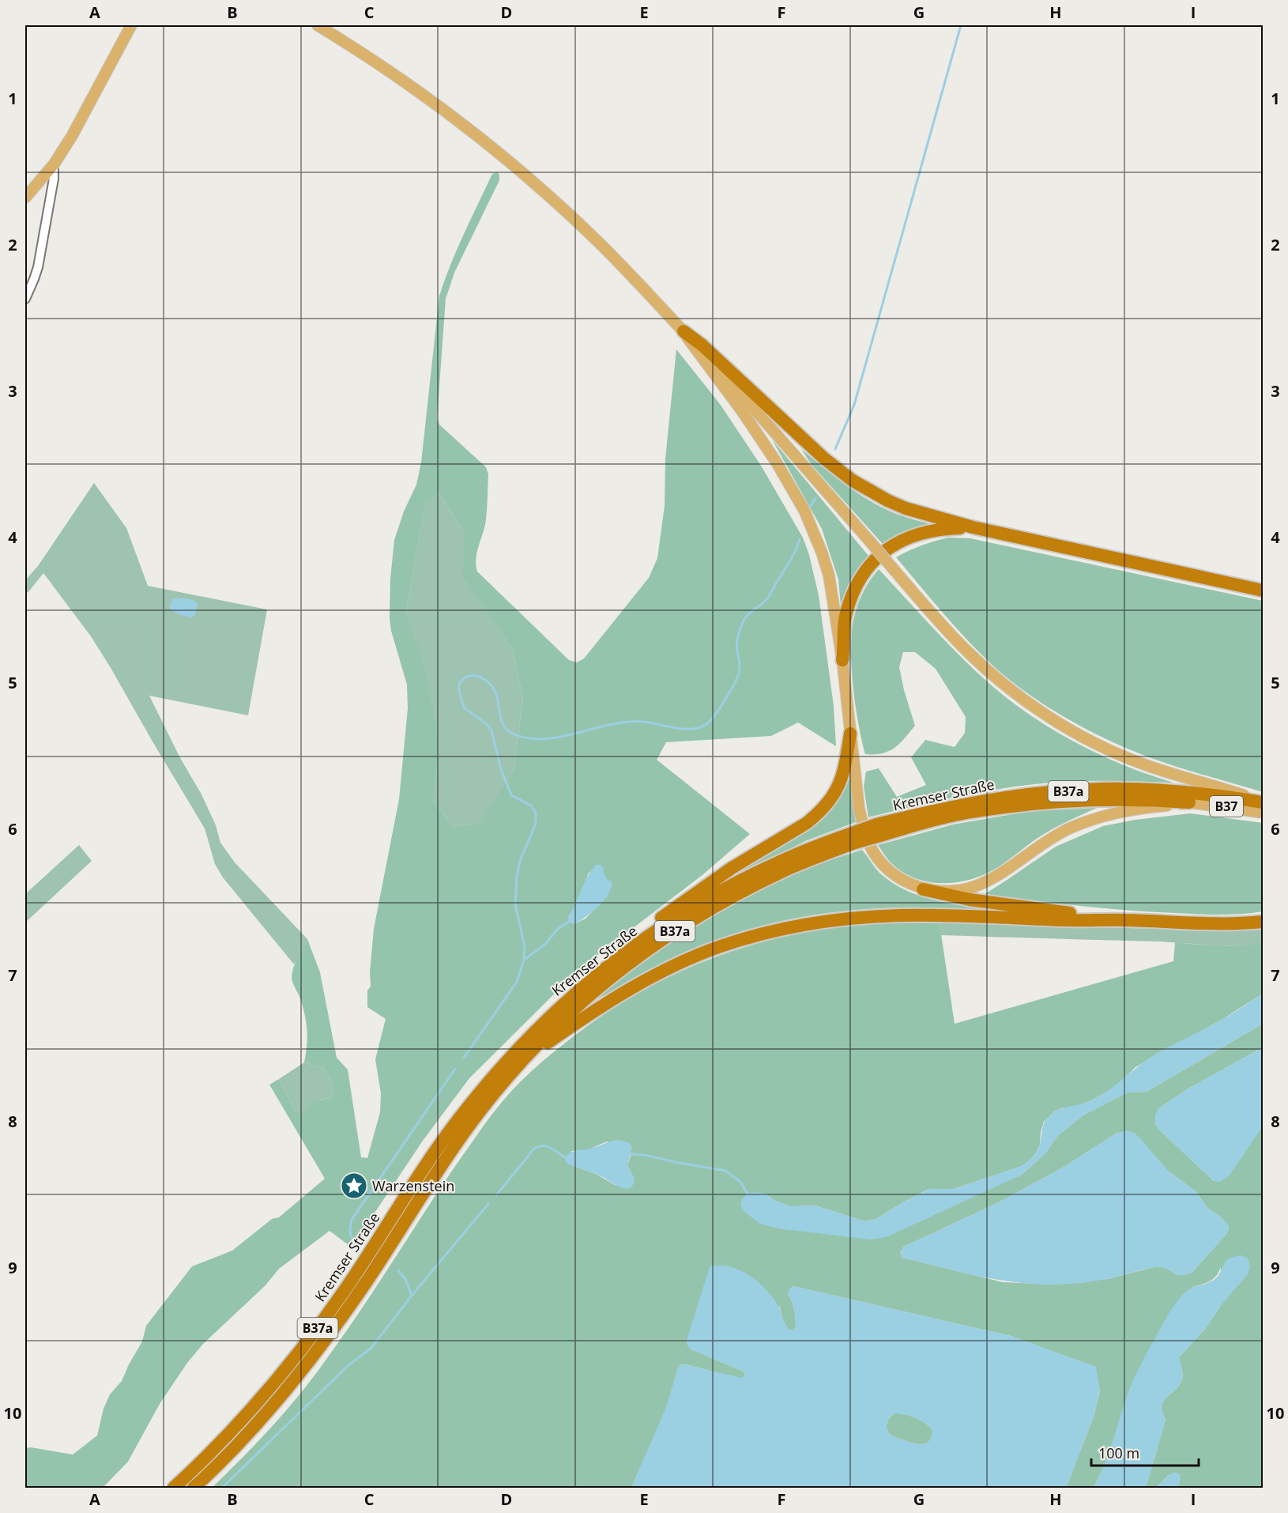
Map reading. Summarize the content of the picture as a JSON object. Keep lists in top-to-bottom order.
{
  "streets": {
    "highway": ["B37a", "Kremser Straße"],
    "main road": ["B37"]
  },
  "crossings": [
    ["Kremser Straße", "B37"]
  ],
  "places": {
    "place": ["Warzenstein"]
  },
  "scale_bar": "100 m",
  "grid": {
    "columns": [
      "A",
      "B",
      "C",
      "D",
      "E",
      "F",
      "G",
      "H",
      "I"
    ],
    "rows": [
      "1",
      "2",
      "3",
      "4",
      "5",
      "6",
      "7",
      "8",
      "9",
      "10"
    ]
  }
}
